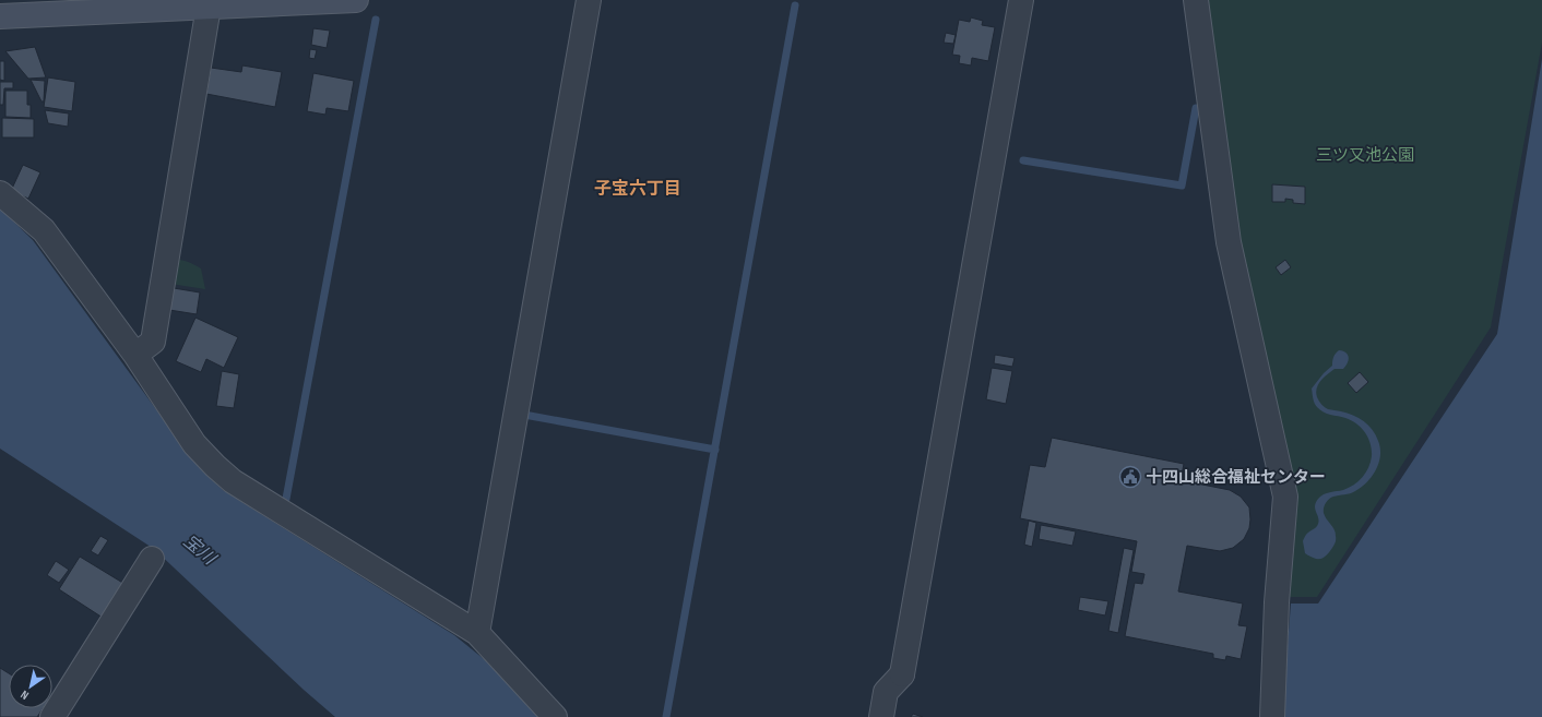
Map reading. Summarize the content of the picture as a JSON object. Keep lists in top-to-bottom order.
{
  "districts": ["子宝六丁目"],
  "water": ["宝川"],
  "parks": ["三ツ又池公園"],
  "places": {
    "public building": ["十四山総合福祉センター"]
  },
  "north": "bottom left"
}
